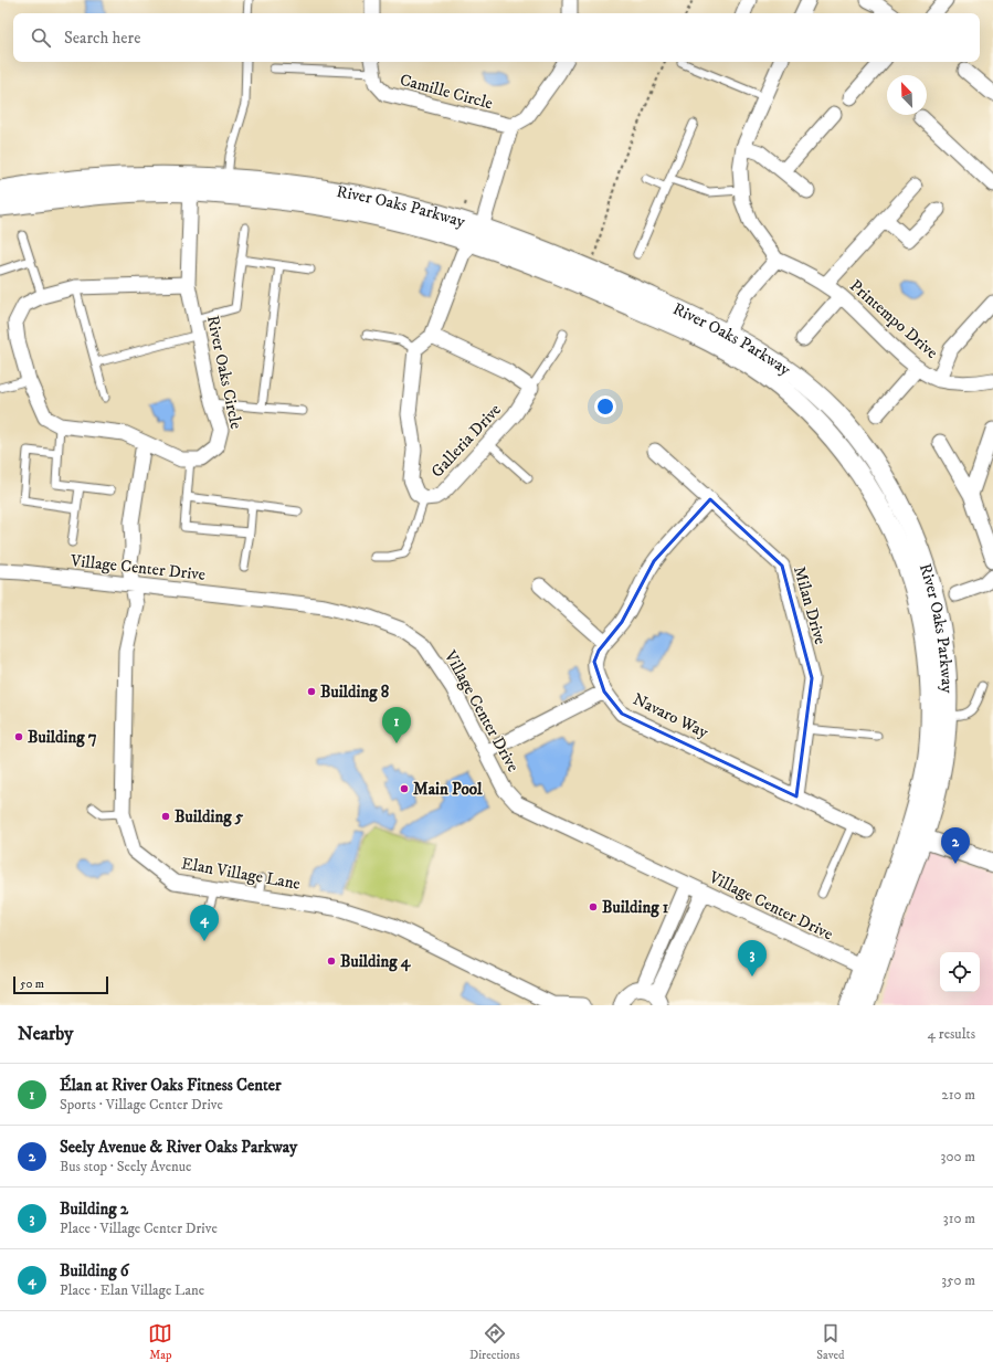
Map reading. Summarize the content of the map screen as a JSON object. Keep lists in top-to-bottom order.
{
  "streets": {
    "street": [
      "Camille Circle",
      "River Oaks Parkway",
      "Printempo Drive",
      "River Oaks Circle",
      "Galleria Drive",
      "Village Center Drive",
      "Milan Drive",
      "Navaro Way",
      "Elan Village Lane"
    ]
  },
  "crossings": [
    ["River Oaks Parkway", "River Oaks Circle"],
    ["River Oaks Parkway", "Village Center Drive"],
    ["Village Center Drive", "Elan Village Lane"],
    ["Milan Drive", "Navaro Way"]
  ],
  "places": [
    "Building 8",
    "Building 7",
    "Main Pool",
    "Building 5",
    "Building 1",
    "Building 4"
  ],
  "scale_bar": "50 m",
  "north": "top left",
  "page": {
    "search": "Search here",
    "pins": [
      "1",
      "2",
      "4",
      "3"
    ],
    "scale": "50 m",
    "heading": ["Nearby", "4 results"],
    "list": [
      {
        "mark": "1",
        "name": "Élan at River Oaks Fitness Center",
        "note": "Sports · Village Center Drive",
        "value": "210 m"
      },
      {
        "mark": "2",
        "name": "Seely Avenue & River Oaks Parkway",
        "note": "Bus stop · Seely Avenue",
        "value": "300 m"
      },
      {
        "mark": "3",
        "name": "Building 2",
        "note": "Place · Village Center Drive",
        "value": "310 m"
      },
      {
        "mark": "4",
        "name": "Building 6",
        "note": "Place · Elan Village Lane",
        "value": "350 m"
      }
    ],
    "nav": ["Map", "Directions", "Saved"]
  }
}
